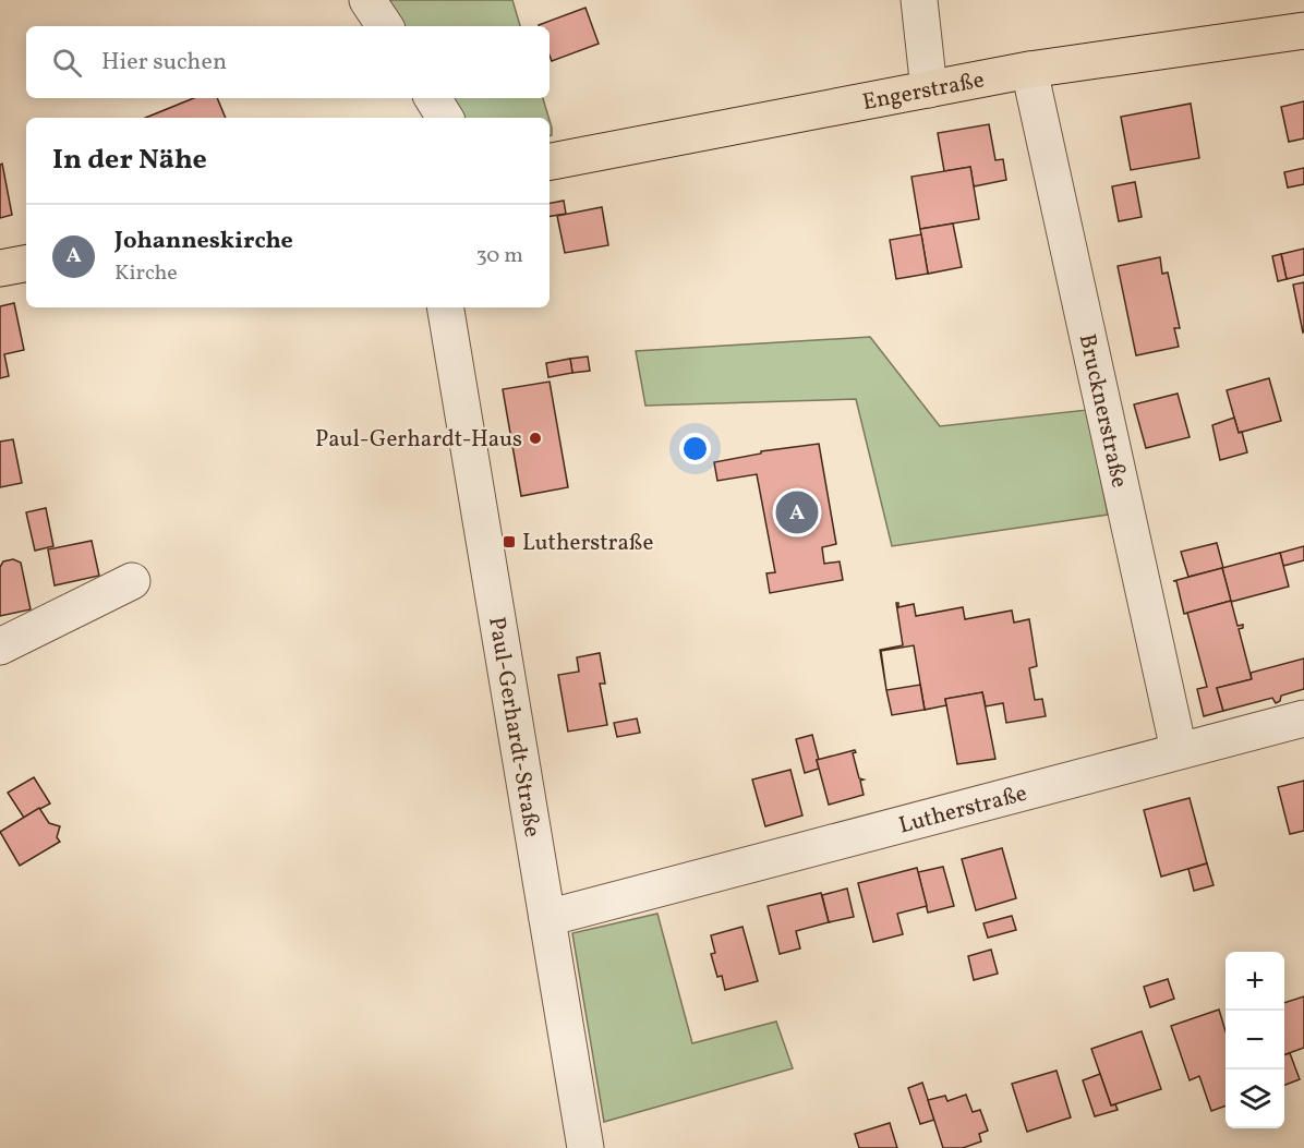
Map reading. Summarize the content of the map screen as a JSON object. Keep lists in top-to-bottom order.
{
  "streets": {
    "main road": ["Engerstraße"],
    "street": ["Brucknerstraße", "Paul-Gerhardt-Straße", "Lutherstraße"]
  },
  "crossings": [
    ["Engerstraße", "Brucknerstraße"],
    ["Brucknerstraße", "Lutherstraße"],
    ["Paul-Gerhardt-Straße", "Lutherstraße"]
  ],
  "places": {
    "other": ["Paul-Gerhardt-Haus"],
    "transit": ["Lutherstraße"]
  },
  "page": {
    "search": "Hier suchen",
    "heading": "In der Nähe",
    "list": [
      {
        "mark": "A",
        "name": "Johanneskirche",
        "note": "Kirche",
        "value": "30 m"
      }
    ],
    "pins": "A",
    "map_buttons": ["+", "−"]
  }
}
